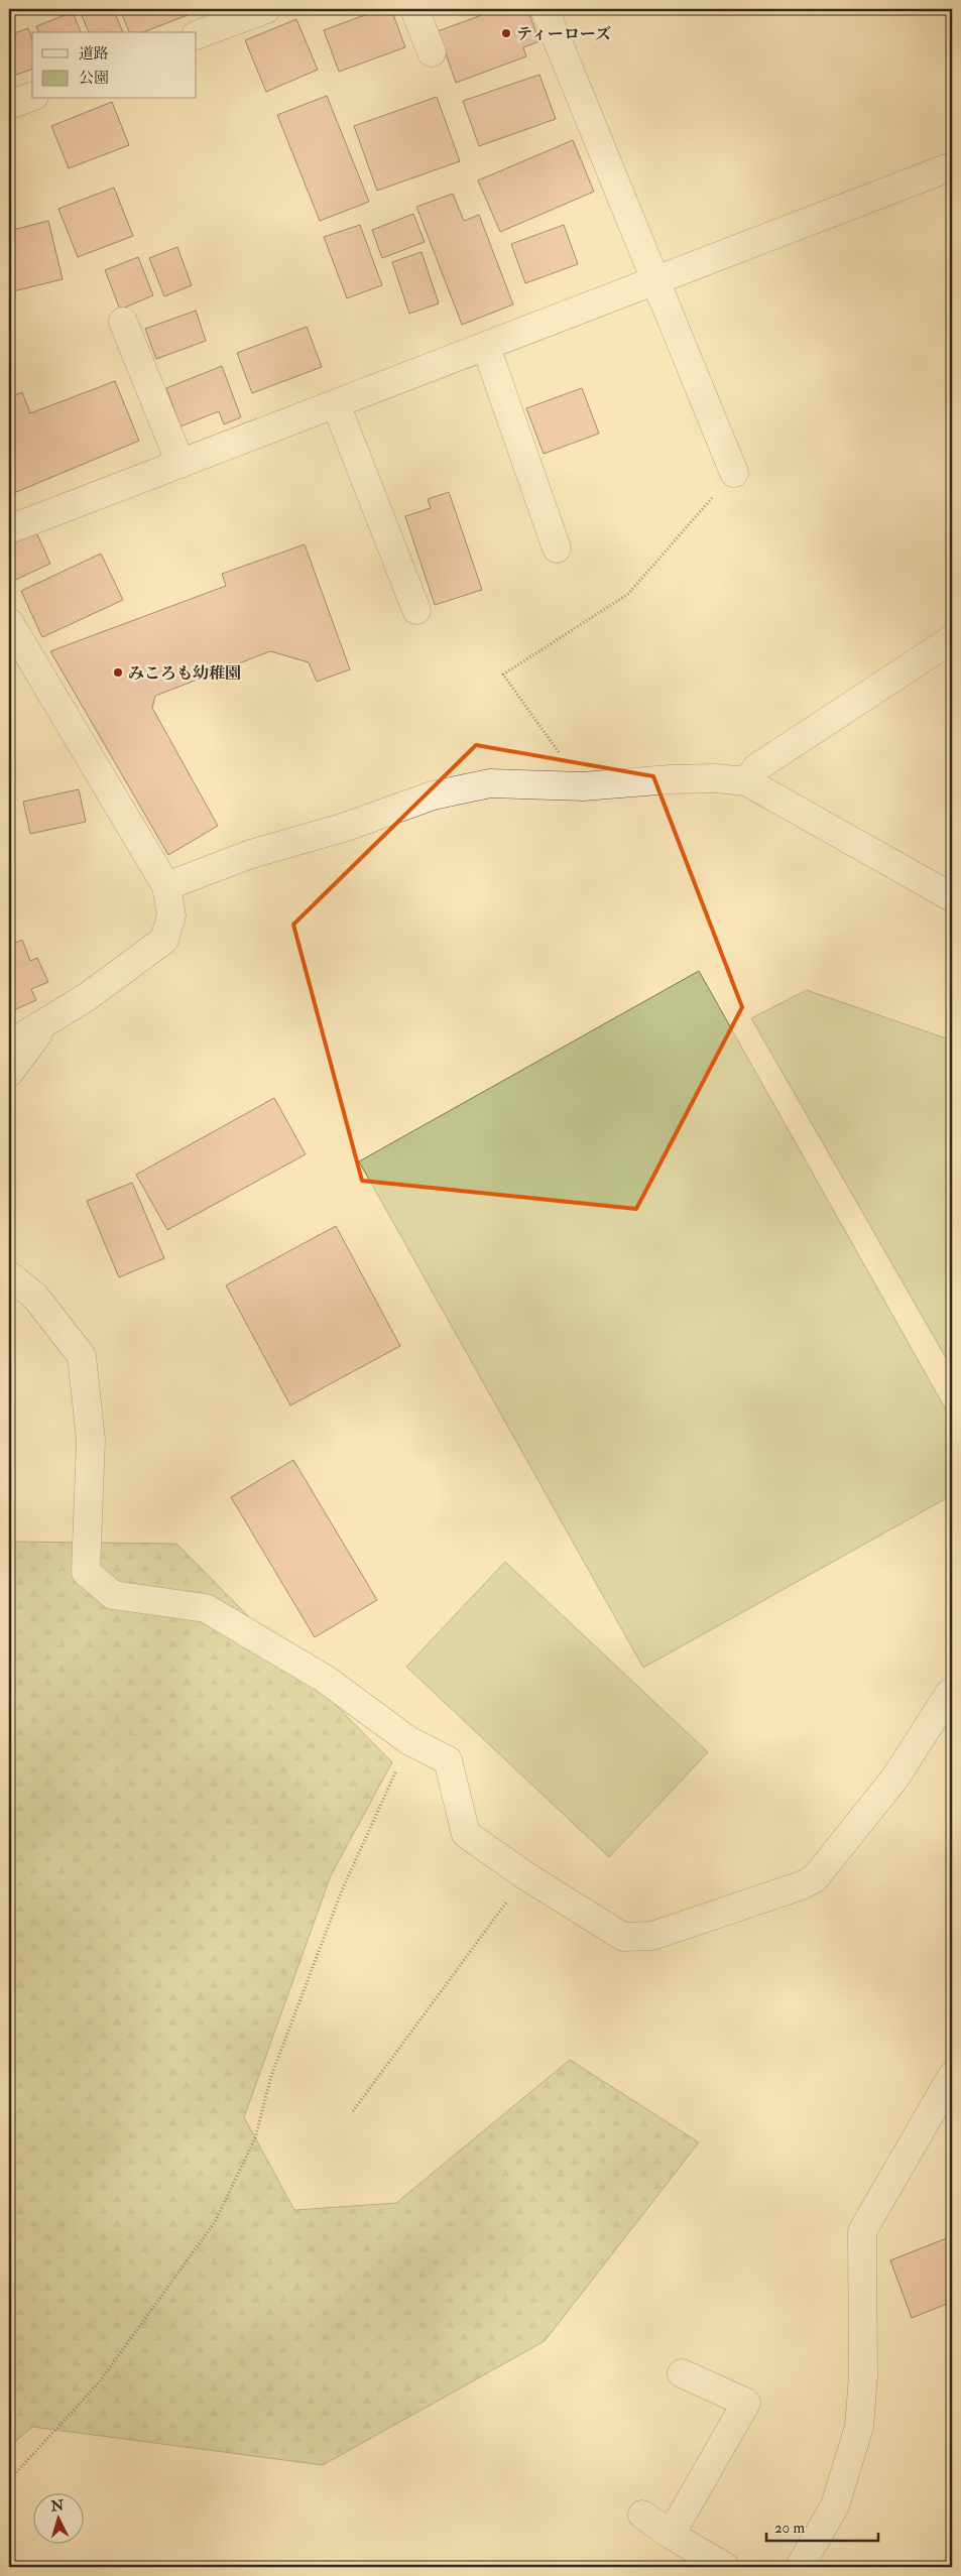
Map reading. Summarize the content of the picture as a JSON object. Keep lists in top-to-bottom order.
{
  "places": ["ティーローズ", "みころも幼稚園"],
  "legend": ["道路", "公園"],
  "scale_bar": "20 m",
  "north": "top"
}
